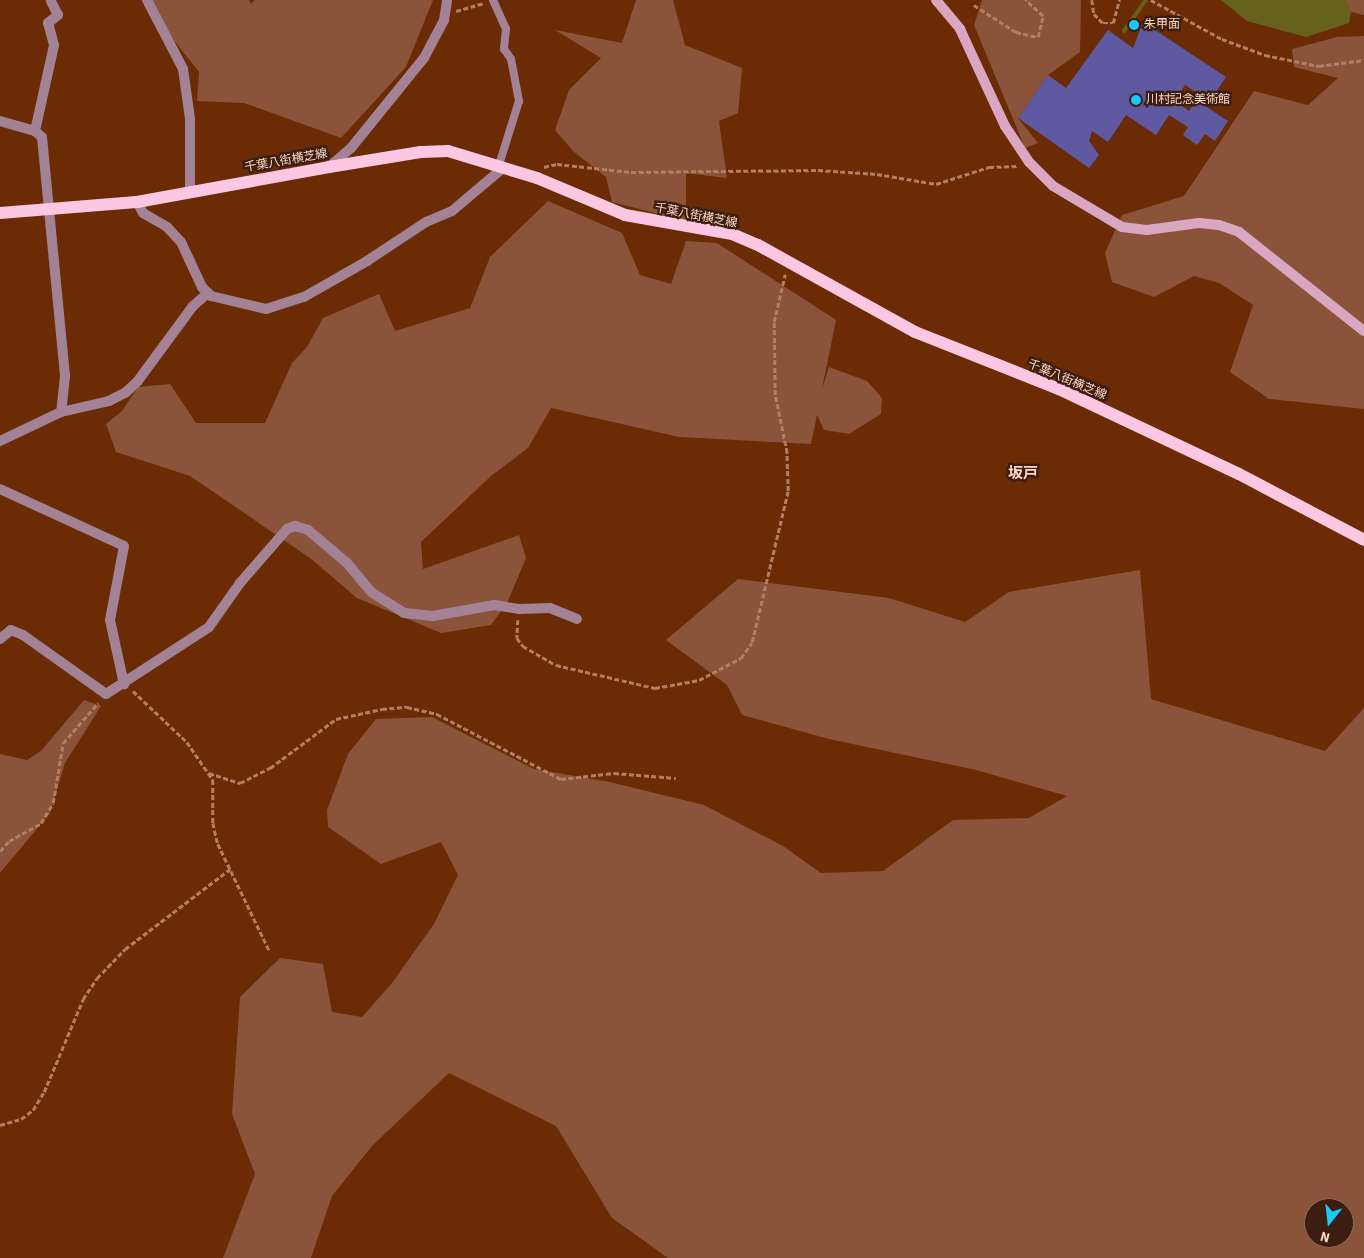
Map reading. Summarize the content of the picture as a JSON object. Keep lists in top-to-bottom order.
{
  "streets": {
    "main road": ["千葉八街横芝線"]
  },
  "districts": ["坂戸"],
  "places": ["朱甲面", "川村記念美術館"],
  "north": "bottom"
}
